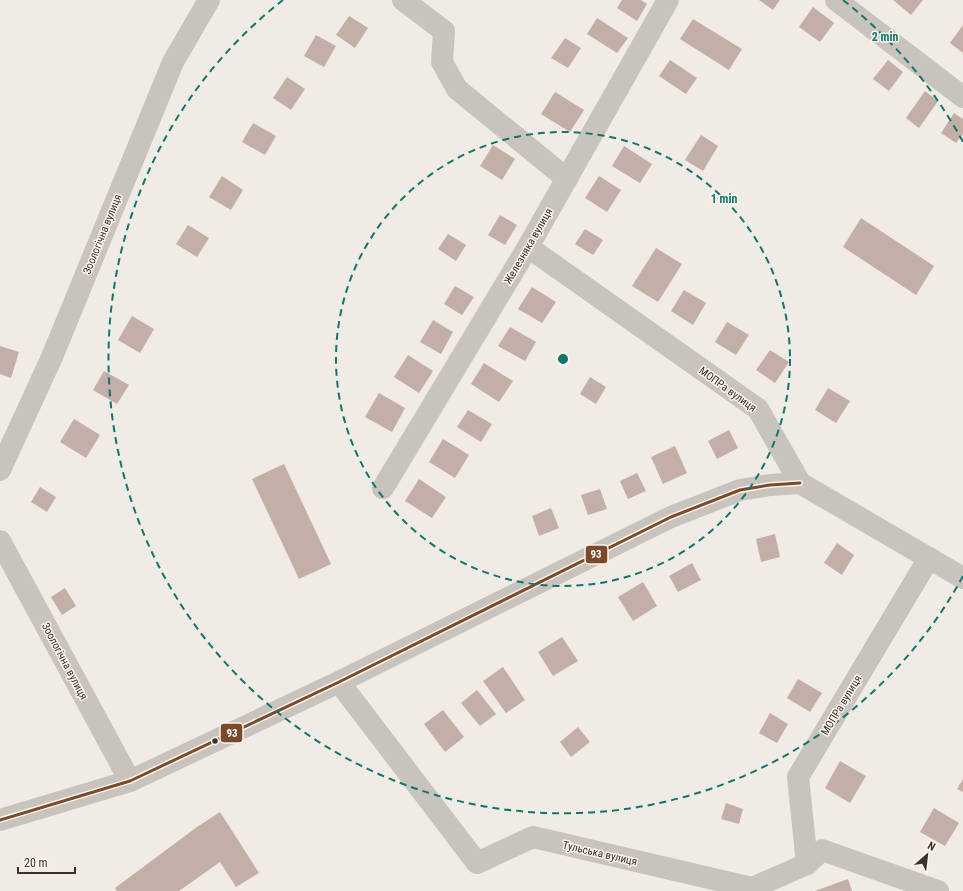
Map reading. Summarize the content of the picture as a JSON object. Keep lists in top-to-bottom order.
{
  "streets": {
    "street": [
      "Зоологічна вулиця",
      "Железняка вулиця",
      "МОПРа вулиця",
      "Тульська вулиця"
    ]
  },
  "crossings": [
    ["Железняка вулиця", "МОПРа вулиця"],
    ["МОПРа вулиця", "Тульська вулиця"]
  ],
  "lines": ["transit line 93"],
  "scale_bar": "20 m",
  "north": "top right",
  "rings": ["2 min", "1 min"]
}
